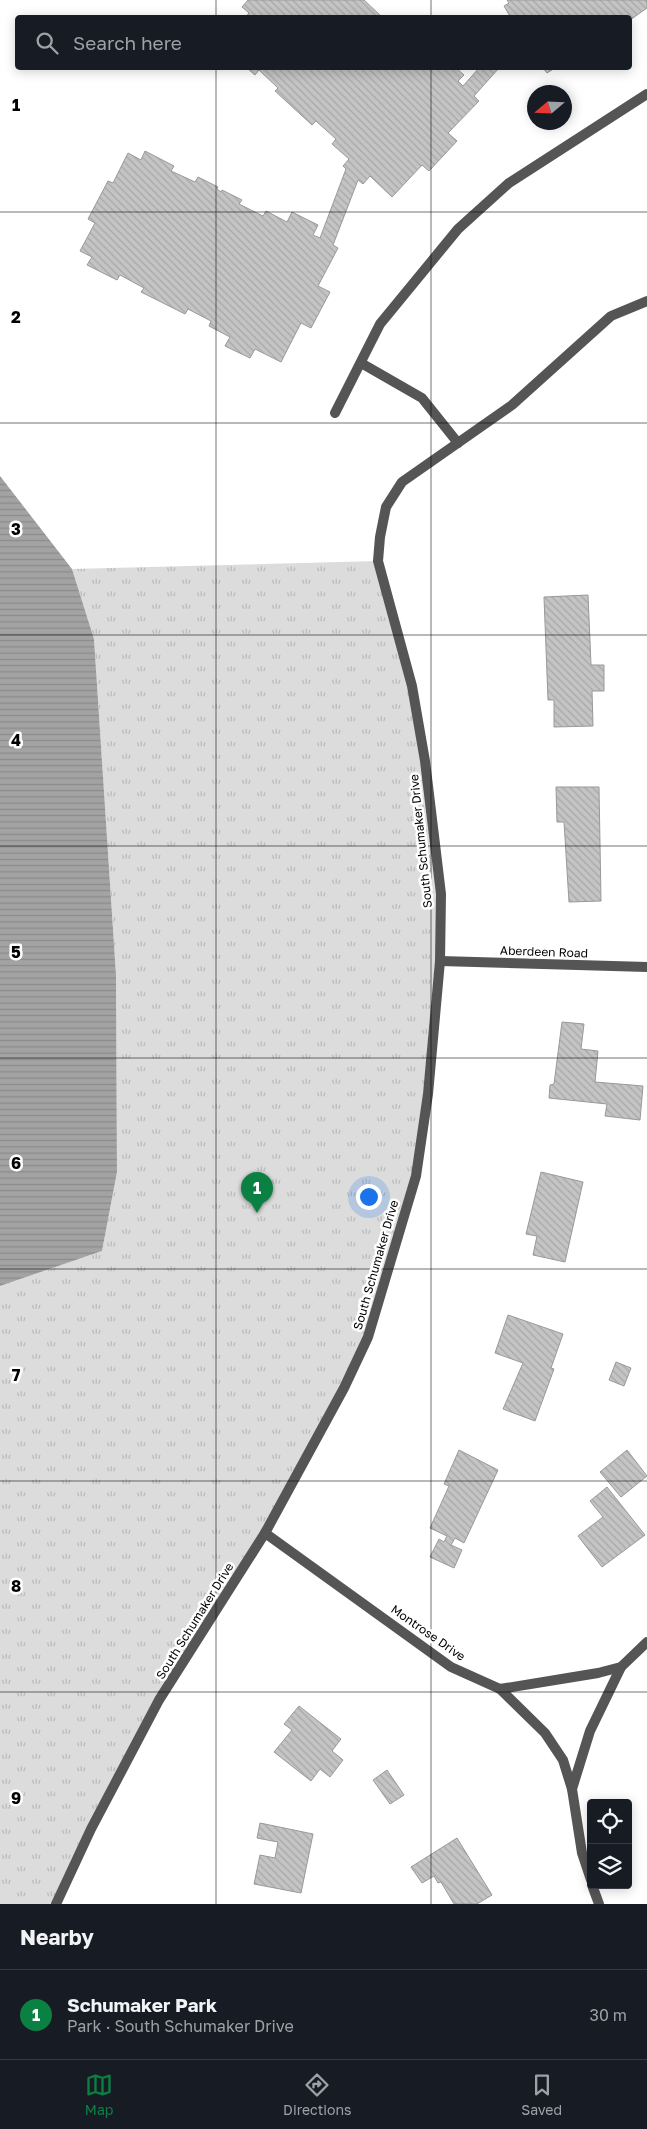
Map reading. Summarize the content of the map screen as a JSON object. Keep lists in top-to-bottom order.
{
  "streets": {
    "street": ["South Schumaker Drive", "Aberdeen Road", "Montrose Drive"]
  },
  "crossings": [
    ["South Schumaker Drive", "Aberdeen Road"],
    ["South Schumaker Drive", "Montrose Drive"]
  ],
  "north": "left",
  "page": {
    "search": "Search here",
    "pins": "1",
    "heading": "Nearby",
    "list": [
      {
        "mark": "1",
        "name": "Schumaker Park",
        "note": "Park · South Schumaker Drive",
        "value": "30 m"
      }
    ],
    "nav": ["Map", "Directions", "Saved"]
  },
  "grid": {
    "rows": [
      "1",
      "2",
      "3",
      "4",
      "5",
      "6",
      "7",
      "8",
      "9"
    ]
  }
}
